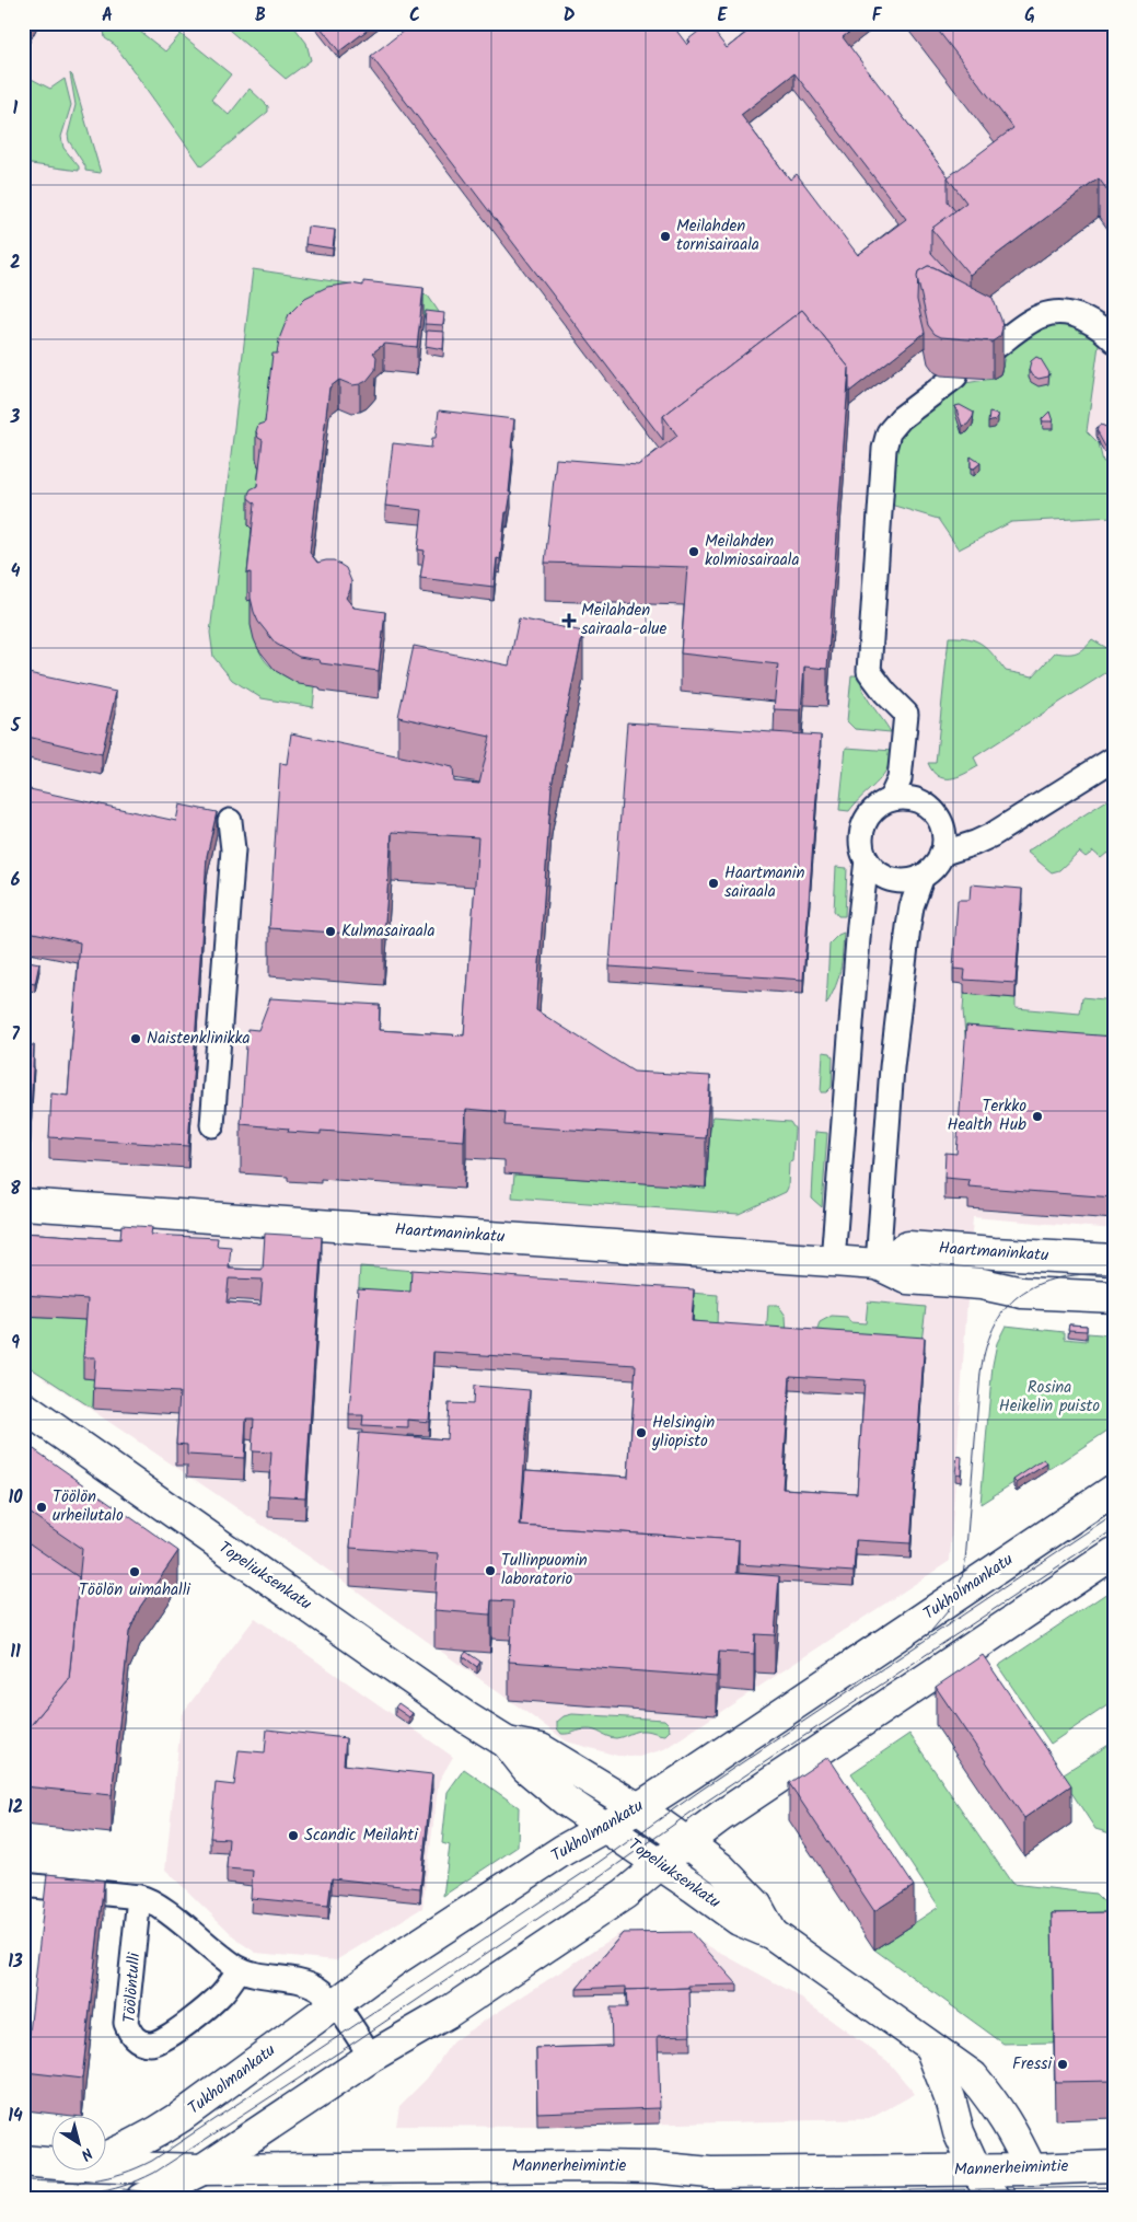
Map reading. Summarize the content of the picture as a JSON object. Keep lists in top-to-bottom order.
{
  "streets": {
    "main road": [
      "Haartmaninkatu",
      "Topeliuksenkatu",
      "Tukholmankatu",
      "Mannerheimintie"
    ],
    "street": ["Töölöntulli"]
  },
  "crossings": [
    ["Topeliuksenkatu", "Tukholmankatu"],
    ["Topeliuksenkatu", "Mannerheimintie"]
  ],
  "parks": ["Rosina Heikelin puisto"],
  "places": {
    "other": [
      "Meilahden tornisairaala",
      "Meilahden kolmiosairaala",
      "Haartmanin sairaala",
      "Kulmasairaala",
      "Naistenklinikka",
      "Terkko Health Hub",
      "Helsingin yliopisto",
      "Töölön urheilutalo",
      "Tullinpuomin laboratorio",
      "Töölön uimahalli",
      "Scandic Meilahti",
      "Fressi"
    ],
    "health": ["Meilahden sairaala-alue"]
  },
  "north": "bottom right",
  "grid": {
    "columns": [
      "A",
      "B",
      "C",
      "D",
      "E",
      "F",
      "G"
    ],
    "rows": [
      "1",
      "2",
      "3",
      "4",
      "5",
      "6",
      "7",
      "8",
      "9",
      "10",
      "11",
      "12",
      "13",
      "14"
    ]
  }
}
